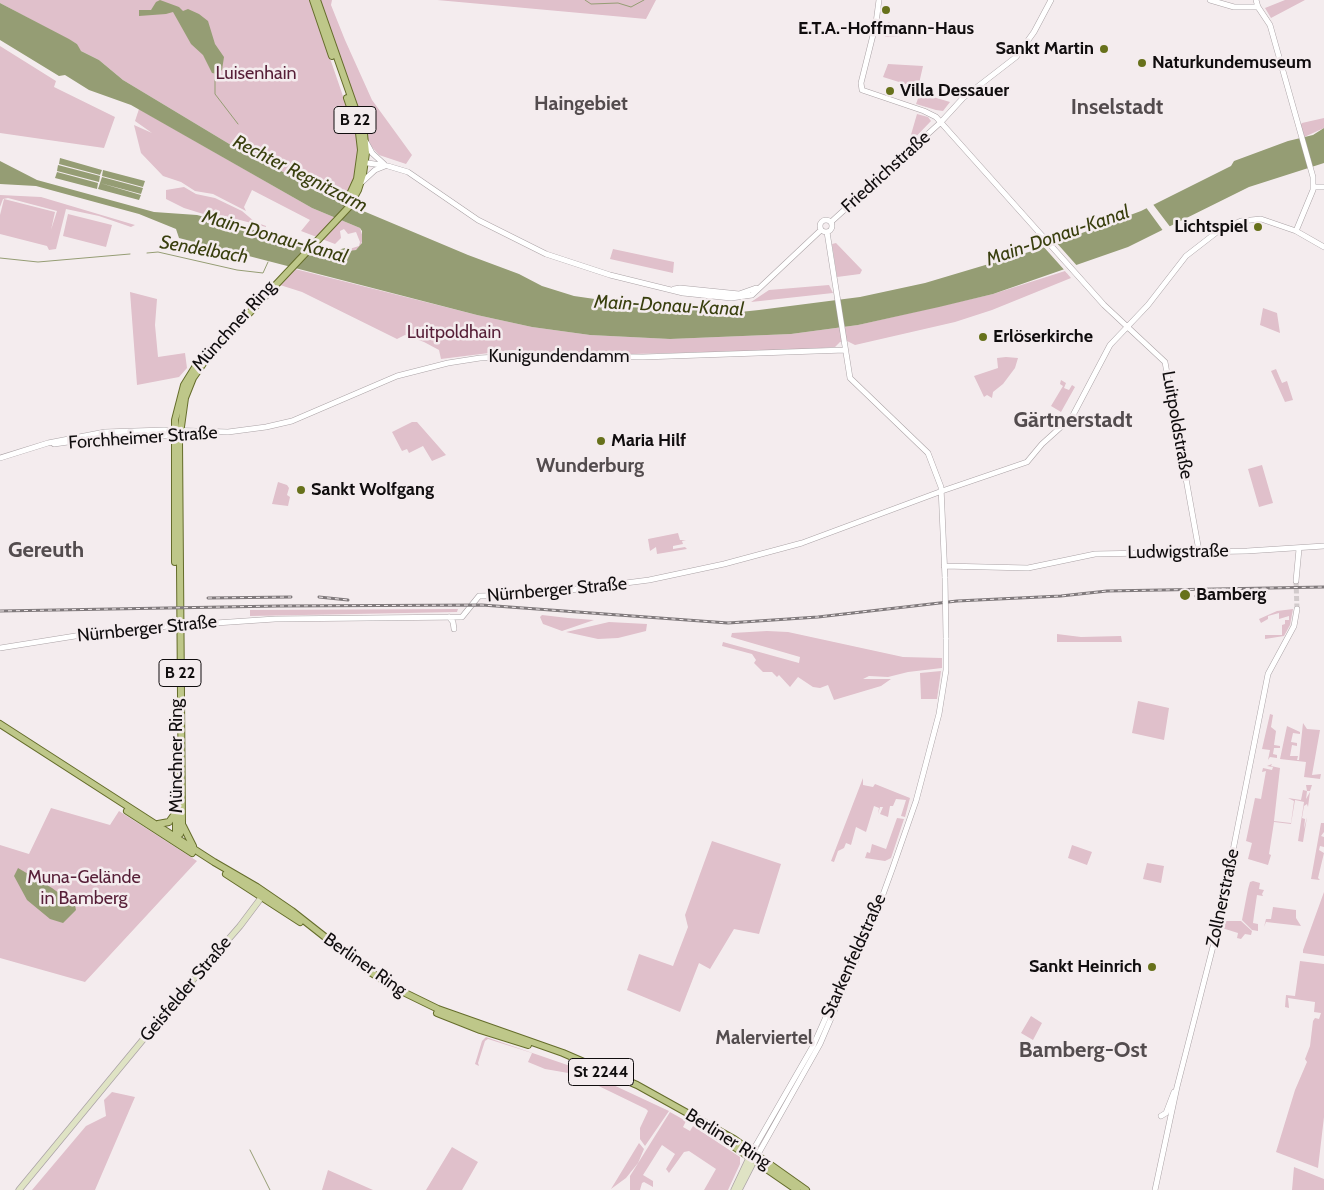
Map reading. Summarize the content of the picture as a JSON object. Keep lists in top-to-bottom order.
{
  "streets": {
    "main road": [
      "B 22",
      "Münchner Ring",
      "Starkenfeldstraße",
      "Berliner Ring",
      "Geisfelder Straße",
      "St 2244"
    ],
    "street": [
      "Friedrichstraße",
      "Kunigundendamm",
      "Luitpoldstraße",
      "Forchheimer Straße",
      "Ludwigstraße",
      "Nürnberger Straße",
      "Zollnerstraße"
    ]
  },
  "crossings": [
    ["B 22", "Münchner Ring"],
    ["B 22", "Berliner Ring"],
    ["Friedrichstraße", "Luitpoldstraße"],
    ["Friedrichstraße", "Starkenfeldstraße"],
    ["Münchner Ring", "Forchheimer Straße"],
    ["Münchner Ring", "Berliner Ring"],
    ["Kunigundendamm", "Forchheimer Straße"],
    ["Kunigundendamm", "Starkenfeldstraße"],
    ["Luitpoldstraße", "Ludwigstraße"],
    ["Luitpoldstraße", "Nürnberger Straße"],
    ["Ludwigstraße", "Starkenfeldstraße"],
    ["Nürnberger Straße", "Starkenfeldstraße"],
    ["Starkenfeldstraße", "Berliner Ring"],
    ["Berliner Ring", "Geisfelder Straße"]
  ],
  "districts": [
    "Haingebiet",
    "Inselstadt",
    "Gärtnerstadt",
    "Wunderburg",
    "Gereuth",
    "Malerviertel",
    "Bamberg-Ost"
  ],
  "water": ["Rechter Regnitzarm", "Main-Donau-Kanal", "Sendelbach"],
  "parks": ["Luisenhain", "Luitpoldhain", "Muna-Gelände in Bamberg"],
  "places": [
    "E.T.A.-Hoffmann-Haus",
    "Sankt Martin",
    "Naturkundemuseum",
    "Villa Dessauer",
    "Lichtspiel",
    "Erlöserkirche",
    "Maria Hilf",
    "Sankt Wolfgang",
    "Bamberg",
    "Sankt Heinrich"
  ]
}
